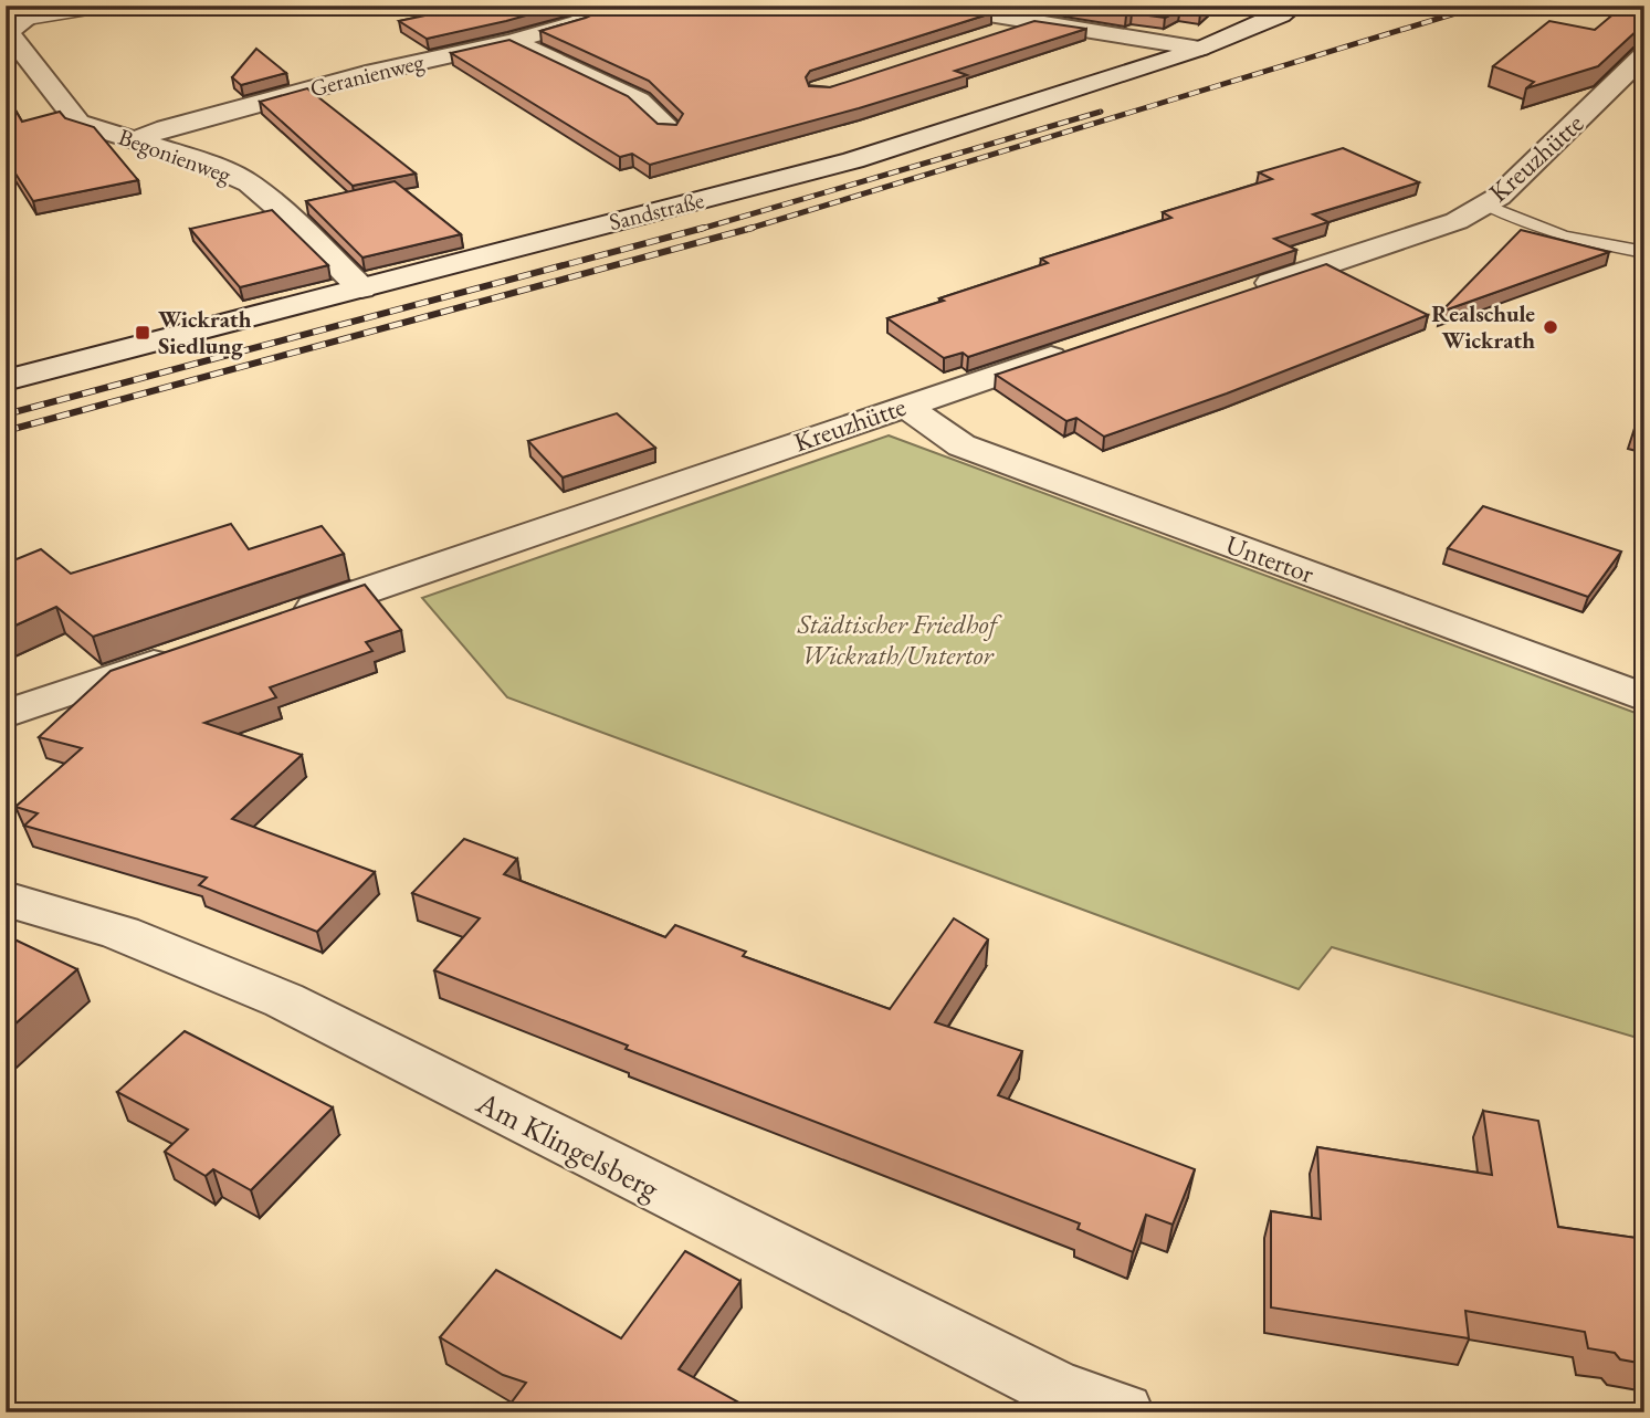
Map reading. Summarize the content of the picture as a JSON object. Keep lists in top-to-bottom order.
{
  "streets": {
    "street": [
      "Geranienweg",
      "Begonienweg",
      "Kreuzhütte",
      "Sandstraße",
      "Untertor",
      "Am Klingelsberg"
    ]
  },
  "crossings": [
    ["Geranienweg", "Begonienweg"],
    ["Begonienweg", "Sandstraße"],
    ["Kreuzhütte", "Untertor"]
  ],
  "parks": ["Städtischer Friedhof Wickrath/Untertor"],
  "places": {
    "other": ["Realschule Wickrath"],
    "transit": ["Wickrath Siedlung"]
  }
}
